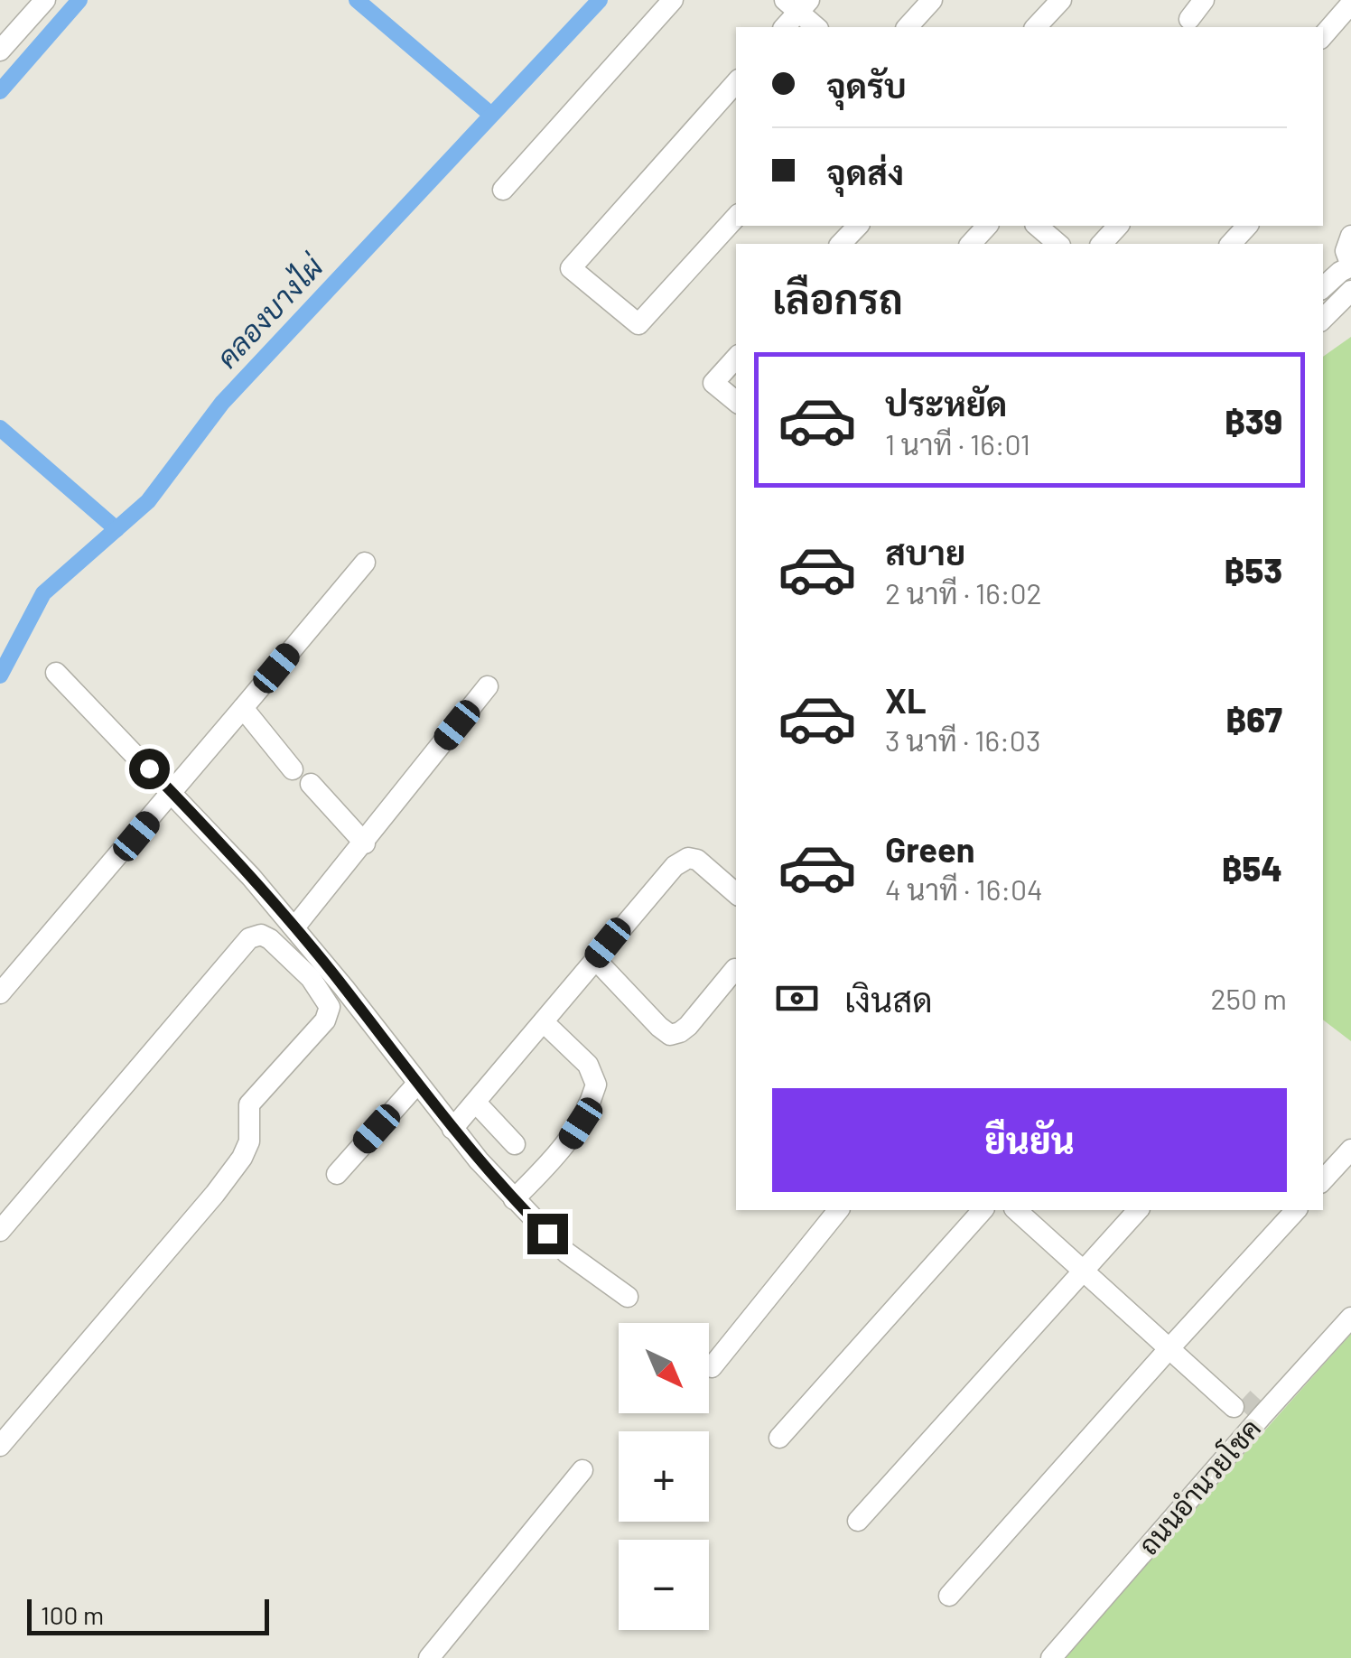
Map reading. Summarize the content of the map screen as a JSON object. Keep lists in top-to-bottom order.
{
  "streets": {
    "street": ["ถนนอำนวยโชค"]
  },
  "water": ["คลองบางไผ่"],
  "scale_bar": "100 m",
  "north": "bottom right",
  "page": {
    "banner": ["จุดรับ", "จุดส่ง"],
    "heading": "เลือกรถ",
    "list": [
      {
        "name": "ประหยัด",
        "note": "1 นาที · 16:01",
        "value": "฿39"
      },
      {
        "name": "สบาย",
        "note": "2 นาที · 16:02",
        "value": "฿53"
      },
      {
        "name": "XL",
        "note": "3 นาที · 16:03",
        "value": "฿67"
      },
      {
        "name": "Green",
        "note": "4 นาที · 16:04",
        "value": "฿54"
      }
    ],
    "pay": ["เงินสด", "250 m"],
    "buttons": "ยืนยัน",
    "map_buttons": ["+", "−"],
    "scale": "100 m"
  }
}
